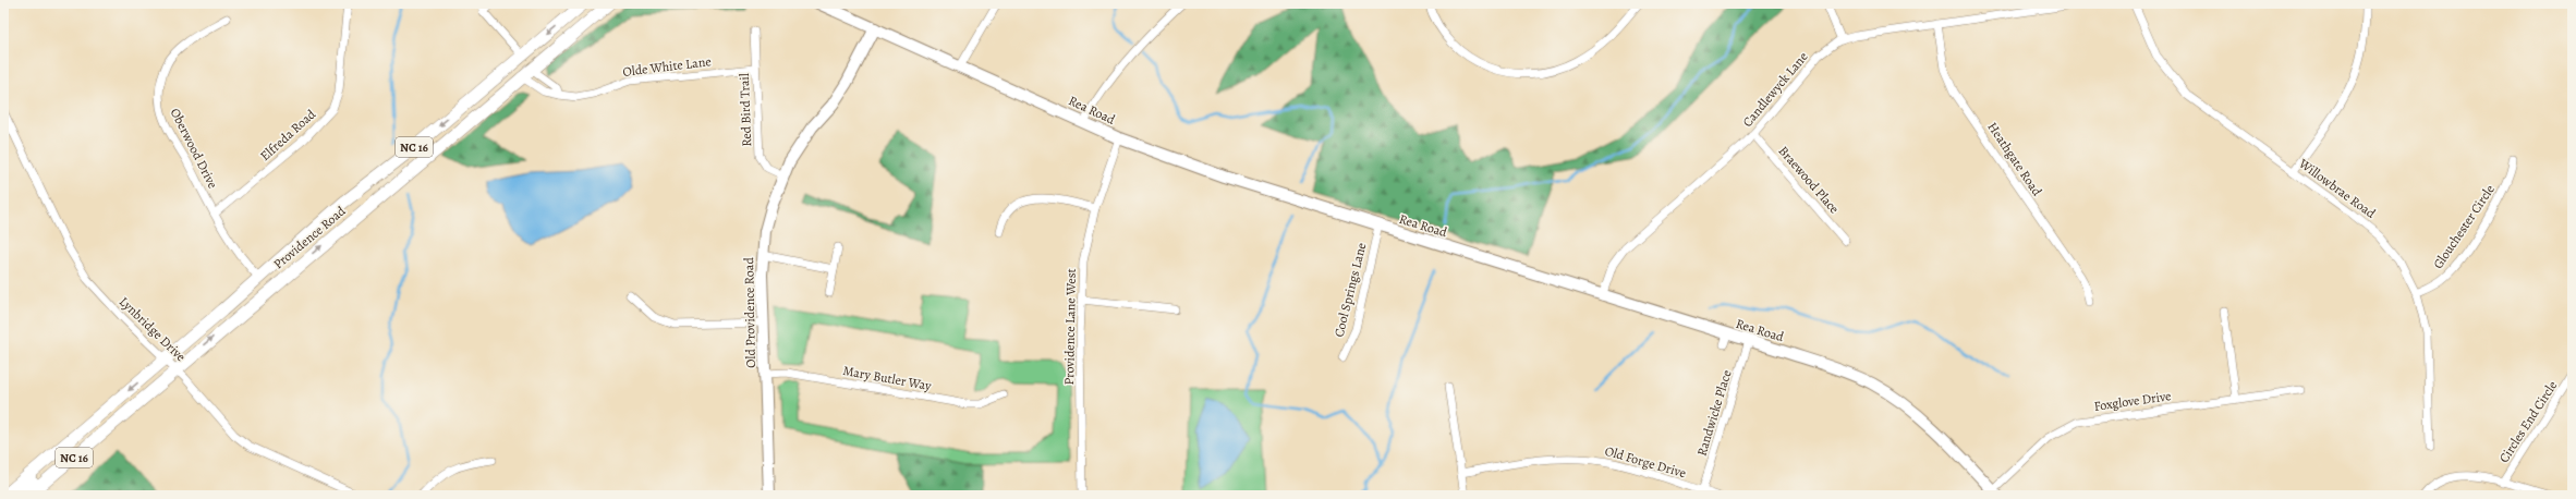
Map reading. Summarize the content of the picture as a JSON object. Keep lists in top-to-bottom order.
{
  "streets": {
    "main road": [
      "Rea Road",
      "NC 16",
      "Providence Road",
      "Old Providence Road"
    ],
    "street": [
      "Olde White Lane",
      "Candlewyck Lane",
      "Red Bird Trail",
      "Elfreda Road",
      "Oberwood Drive",
      "Heathgate Road",
      "Braewood Place",
      "Willowbrae Road",
      "Glouchester Circle",
      "Cool Springs Lane",
      "Providence Lane West",
      "Lynbridge Drive",
      "Mary Butler Way",
      "Foxglove Drive",
      "Randwicke Place",
      "Circles End Circle",
      "Old Forge Drive"
    ]
  },
  "crossings": [
    ["Olde White Lane", "Red Bird Trail"],
    ["Olde White Lane", "Providence Road"],
    ["Candlewyck Lane", "Rea Road"],
    ["Candlewyck Lane", "Heathgate Road"],
    ["Candlewyck Lane", "Braewood Place"],
    ["Red Bird Trail", "Old Providence Road"],
    ["Rea Road", "Cool Springs Lane"],
    ["Rea Road", "Old Providence Road"],
    ["Rea Road", "Providence Lane West"],
    ["Rea Road", "Foxglove Drive"],
    ["Rea Road", "Randwicke Place"],
    ["Elfreda Road", "Oberwood Drive"],
    ["Oberwood Drive", "Providence Road"],
    ["Willowbrae Road", "Glouchester Circle"],
    ["Providence Road", "Lynbridge Drive"],
    ["Old Providence Road", "Mary Butler Way"],
    ["Randwicke Place", "Old Forge Drive"]
  ]
}
